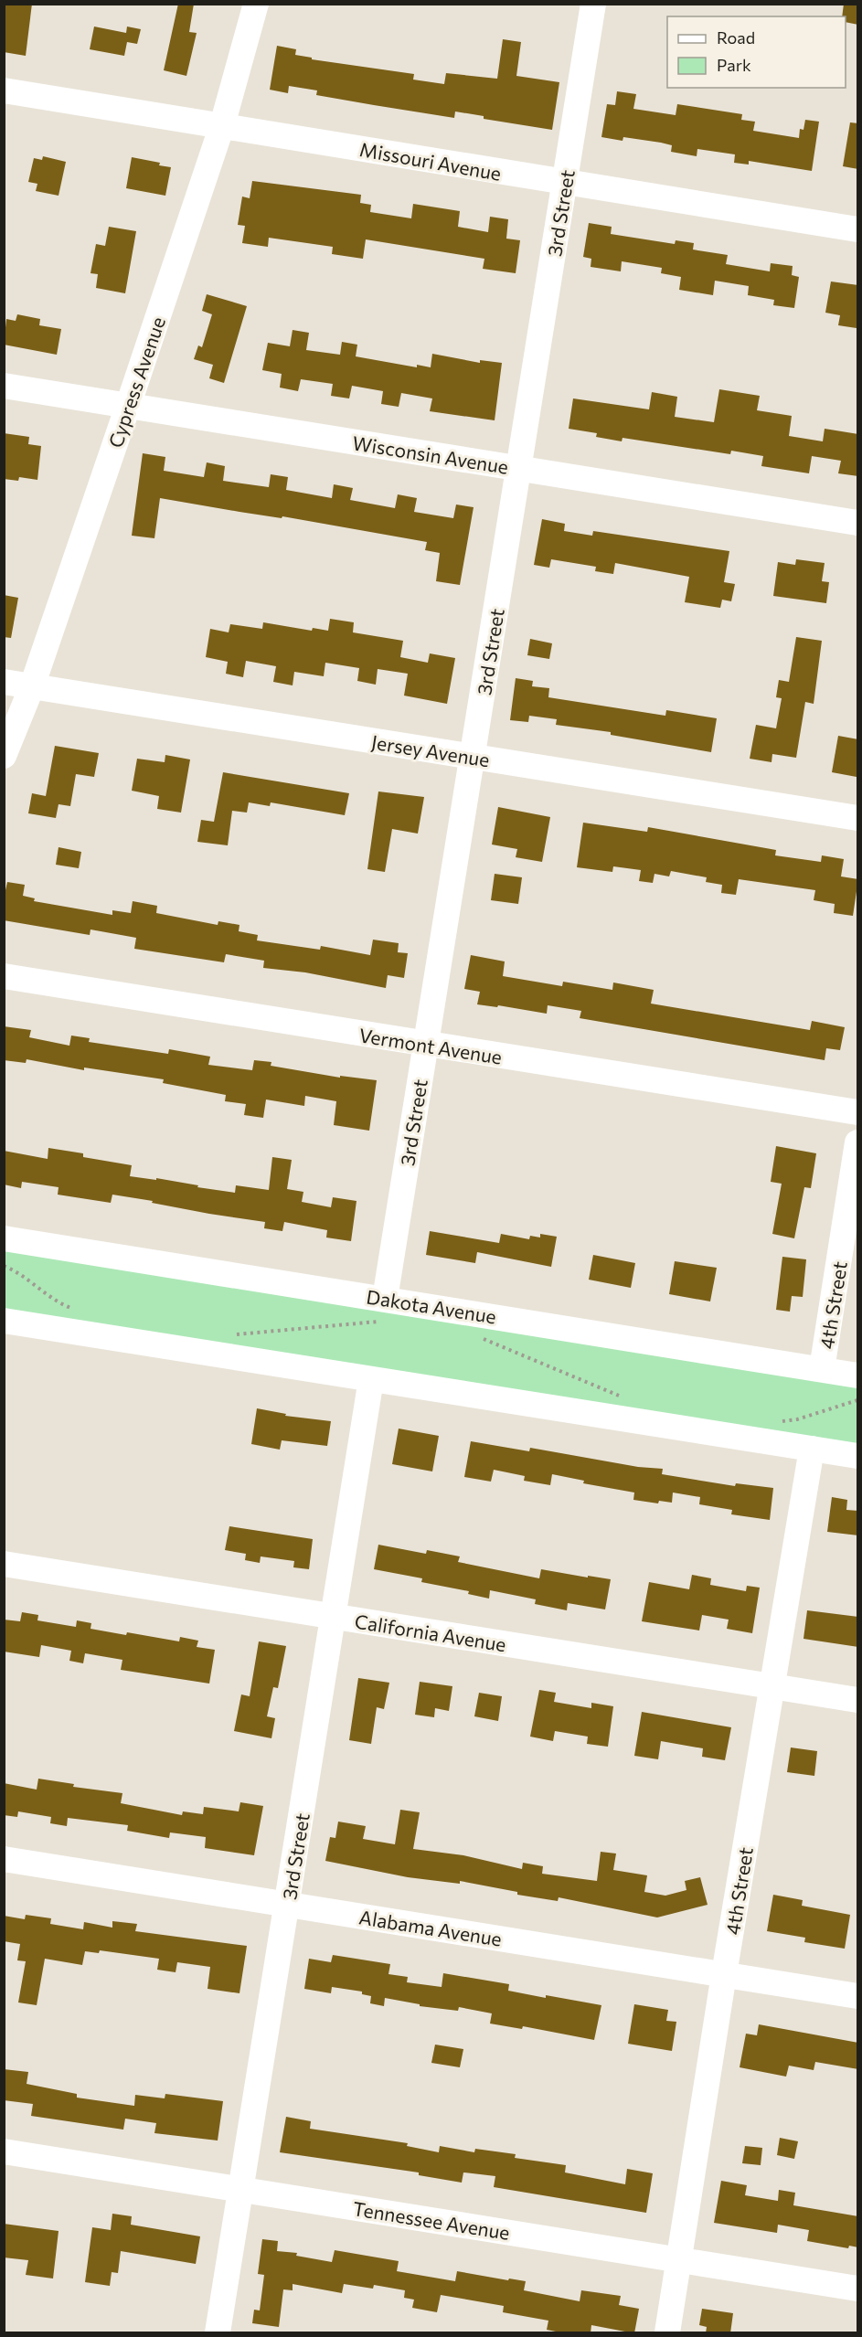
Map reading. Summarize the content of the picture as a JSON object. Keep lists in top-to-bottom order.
{
  "streets": {
    "street": [
      "Missouri Avenue",
      "3rd Street",
      "Cypress Avenue",
      "Wisconsin Avenue",
      "Jersey Avenue",
      "Vermont Avenue",
      "4th Street",
      "Dakota Avenue",
      "California Avenue",
      "Alabama Avenue",
      "Tennessee Avenue"
    ]
  },
  "crossings": [
    ["Missouri Avenue", "3rd Street"],
    ["Missouri Avenue", "Cypress Avenue"],
    ["3rd Street", "Wisconsin Avenue"],
    ["3rd Street", "Jersey Avenue"],
    ["3rd Street", "Vermont Avenue"],
    ["3rd Street", "Dakota Avenue"],
    ["3rd Street", "California Avenue"],
    ["3rd Street", "Alabama Avenue"],
    ["3rd Street", "Tennessee Avenue"],
    ["Cypress Avenue", "Wisconsin Avenue"],
    ["Cypress Avenue", "Jersey Avenue"],
    ["4th Street", "Dakota Avenue"],
    ["4th Street", "California Avenue"],
    ["4th Street", "Alabama Avenue"],
    ["4th Street", "Tennessee Avenue"]
  ],
  "legend": ["Road", "Park"]
}
